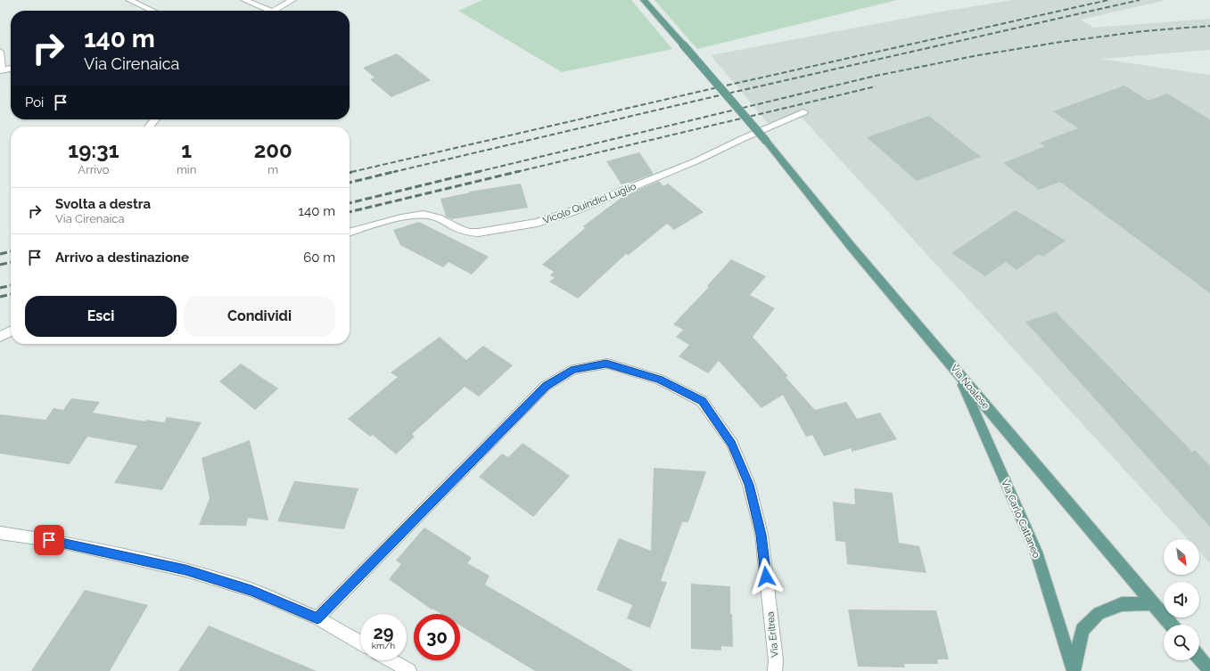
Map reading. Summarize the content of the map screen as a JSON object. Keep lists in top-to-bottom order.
{
  "streets": {
    "main road": ["Via Noalese", "Via Carlo Cattaneo"],
    "street": ["Vicolo Quindici Luglio", "Via Eritrea"]
  },
  "crossings": [
    ["Via Noalese", "Via Carlo Cattaneo"]
  ],
  "north": "bottom right",
  "page": {
    "turn": ["140 m", "Via Cirenaica"],
    "then": "Poi",
    "eta": [
      "19:31",
      "Arrivo",
      "1",
      "min",
      "200",
      "m"
    ],
    "list": [
      {
        "name": "Svolta a destra",
        "note": "Via Cirenaica",
        "value": "140 m"
      },
      {
        "name": "Arrivo a destinazione",
        "value": "60 m"
      }
    ],
    "buttons": ["Esci", "Condividi"],
    "speed": "29 km/h",
    "limit": "30"
  }
}
